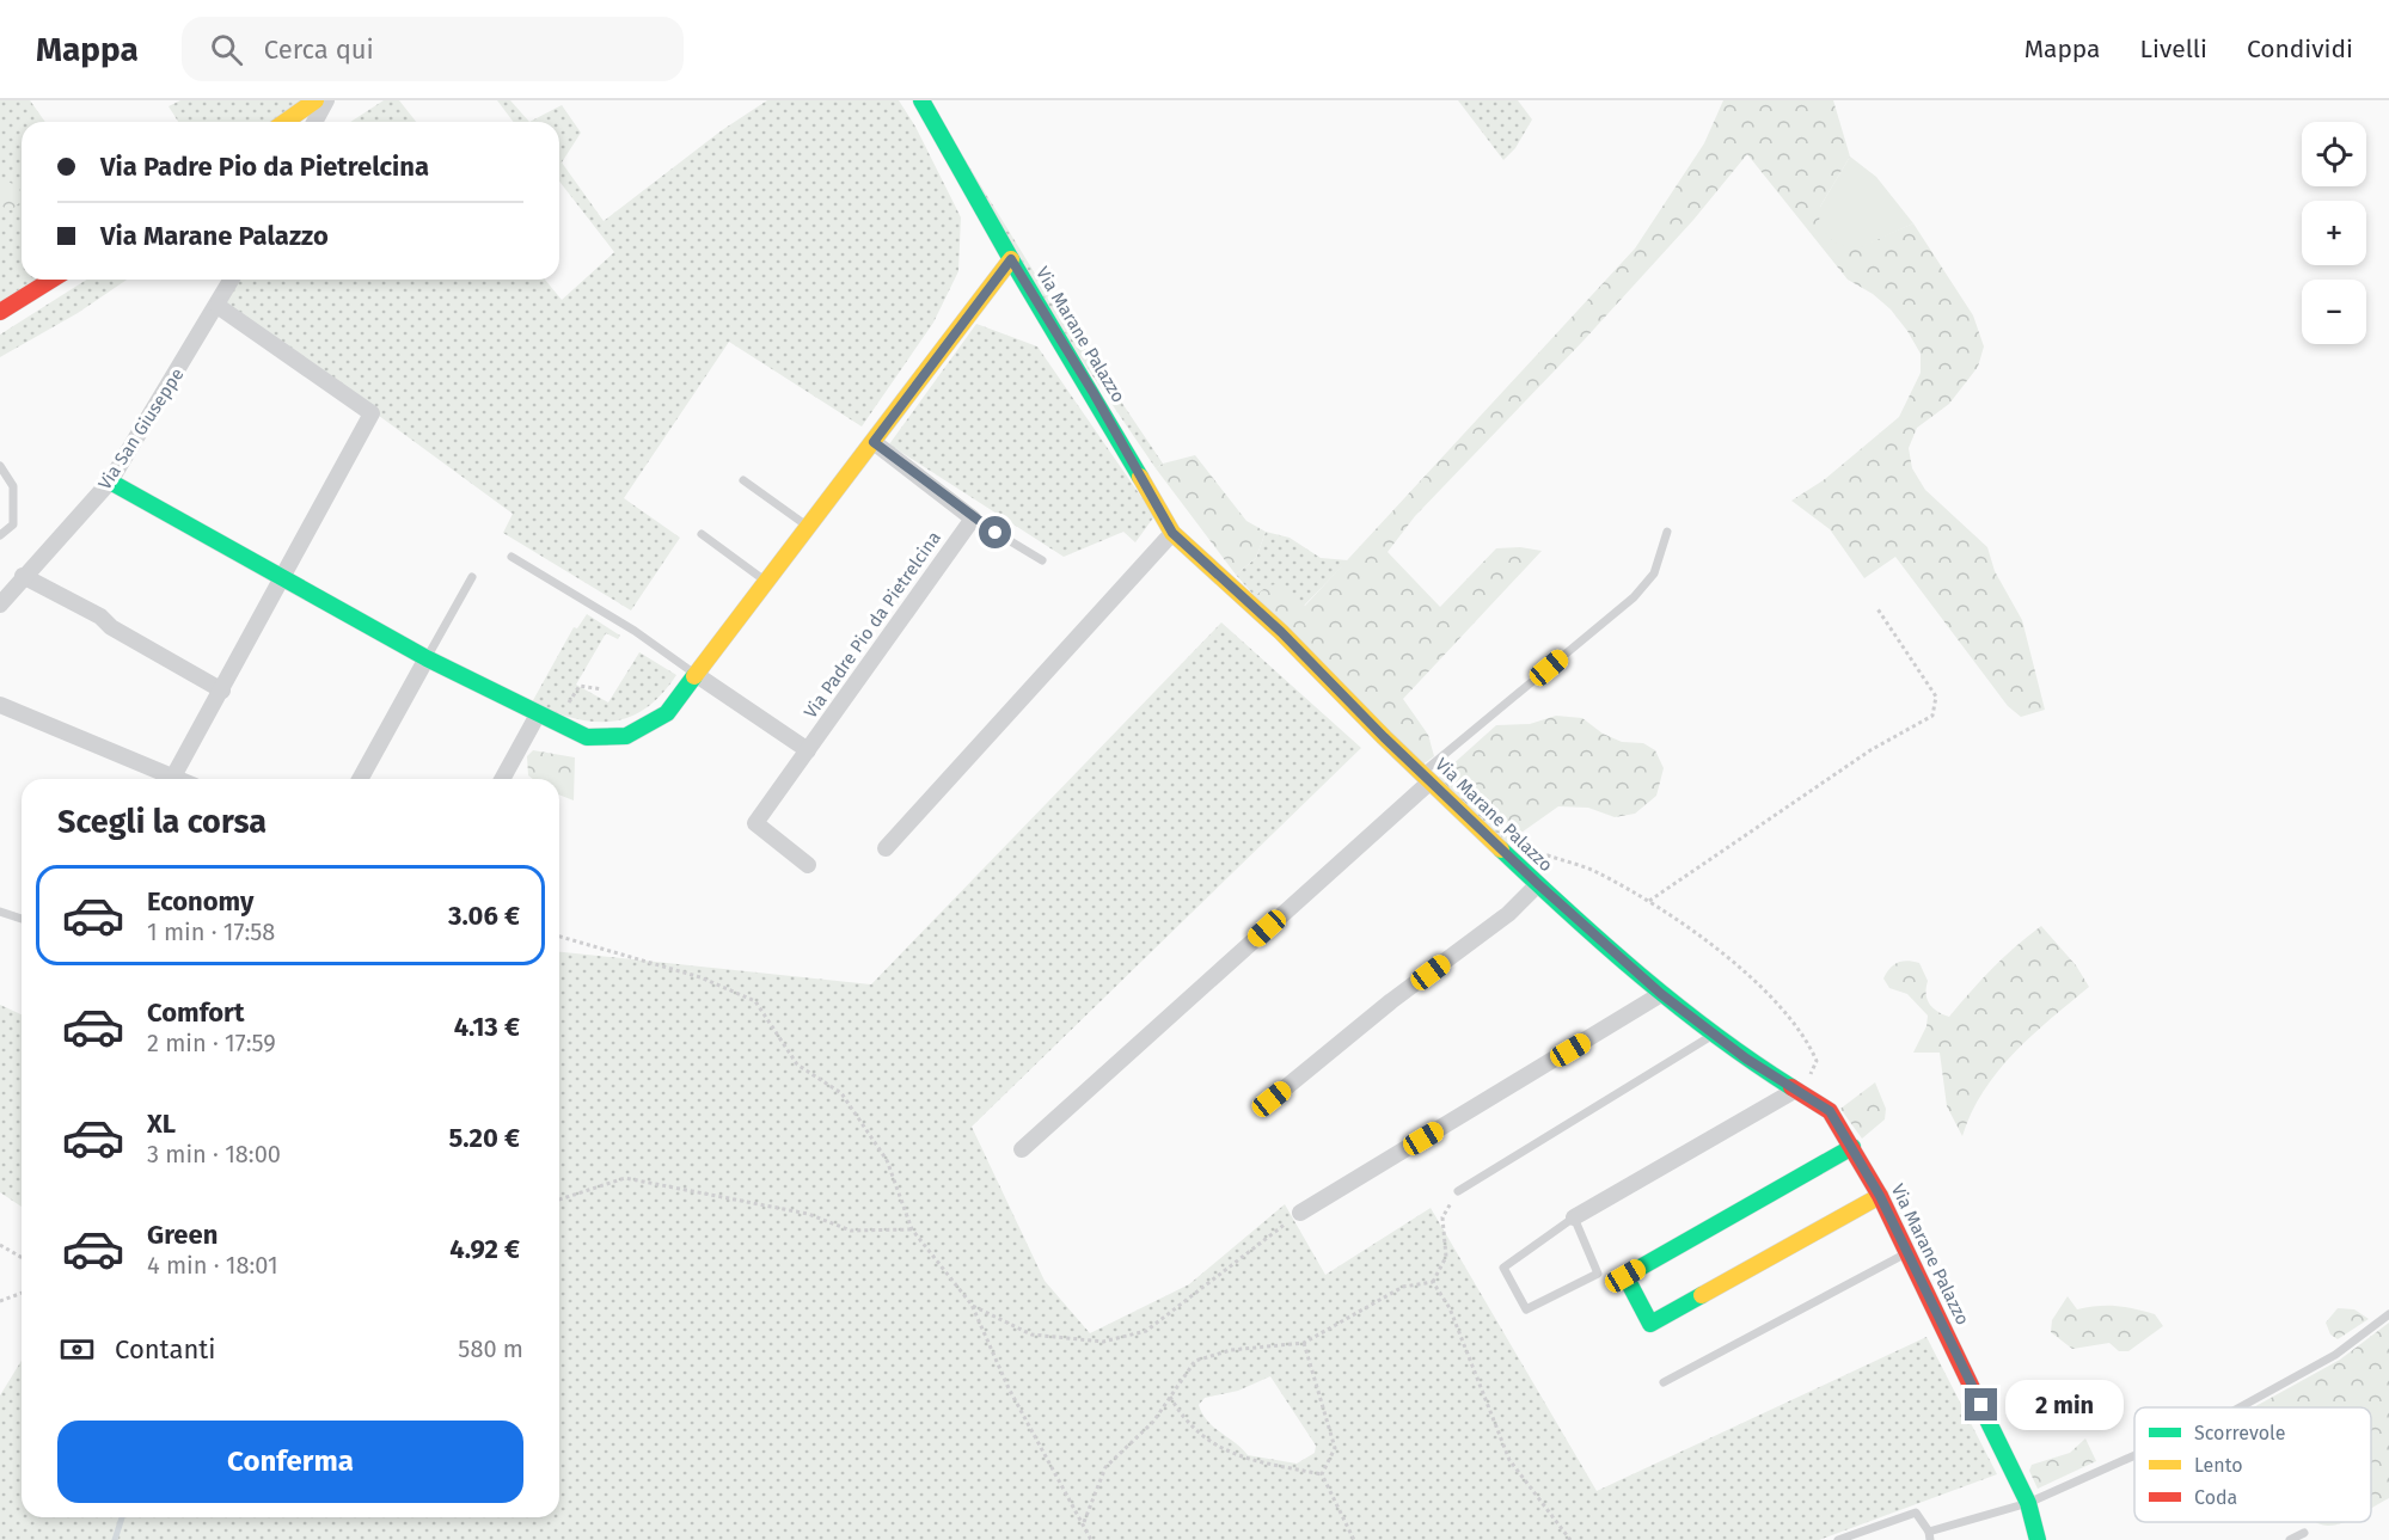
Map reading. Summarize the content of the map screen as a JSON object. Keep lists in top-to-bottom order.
{
  "streets": {
    "main road": ["Via Marane Palazzo"],
    "street": ["Via San Giuseppe", "Via Padre Pio da Pietrelcina"]
  },
  "legend": ["Scorrevole", "Lento", "Coda"],
  "page": {
    "header": "Mappa",
    "search": "Cerca qui",
    "nav": ["Mappa", "Livelli", "Condividi"],
    "map_buttons": ["+", "−"],
    "banner": ["Via Padre Pio da Pietrelcina", "Via Marane Palazzo"],
    "heading": "Scegli la corsa",
    "list": [
      {
        "name": "Economy",
        "note": "1 min · 17:58",
        "value": "3.06 €"
      },
      {
        "name": "Comfort",
        "note": "2 min · 17:59",
        "value": "4.13 €"
      },
      {
        "name": "XL",
        "note": "3 min · 18:00",
        "value": "5.20 €"
      },
      {
        "name": "Green",
        "note": "4 min · 18:01",
        "value": "4.92 €"
      }
    ],
    "pay": ["Contanti", "580 m"],
    "bubble": "2 min",
    "buttons": "Conferma"
  }
}
